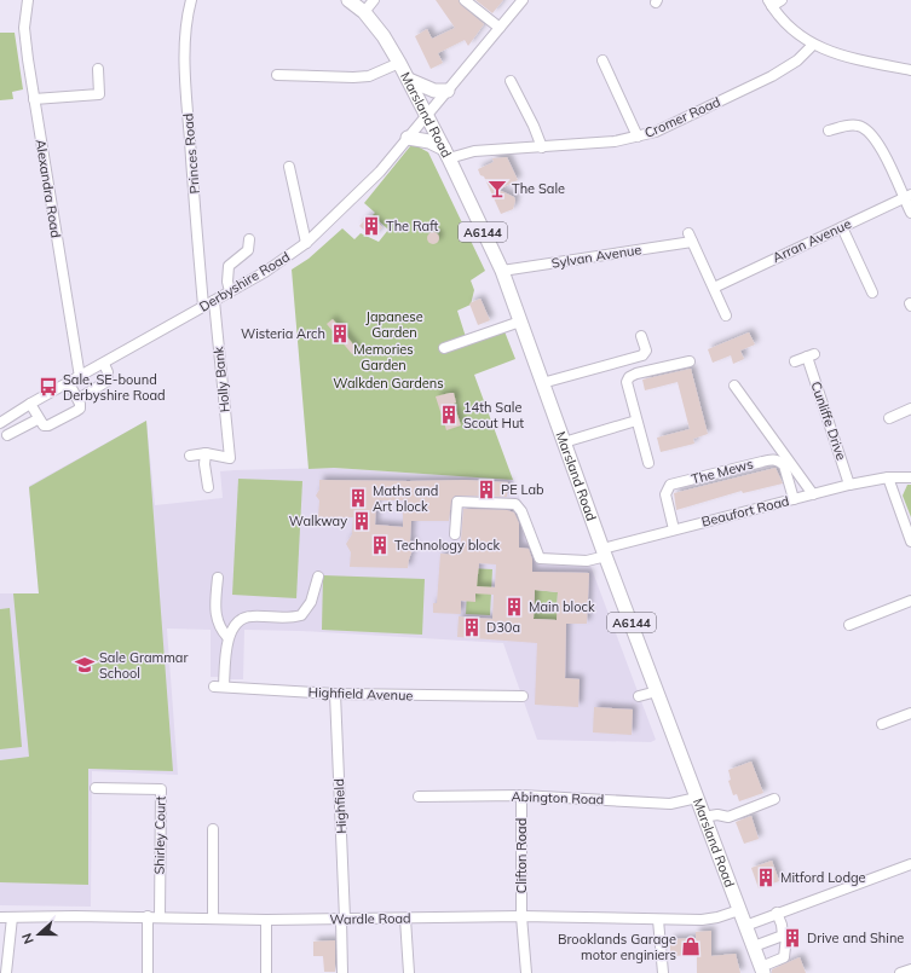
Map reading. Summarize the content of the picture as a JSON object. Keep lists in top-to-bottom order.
{
  "streets": {
    "main road": ["Marsland Road", "A6144"],
    "street": [
      "Cromer Road",
      "Princes Road",
      "Alexandra Road",
      "Arran Avenue",
      "Sylvan Avenue",
      "Derbyshire Road",
      "Holly Bank",
      "Cunliffe Drive",
      "The Mews",
      "Beaufort Road",
      "Highfield Avenue",
      "Abington Road",
      "Highfield",
      "Shirley Court",
      "Clifton Road",
      "Wardle Road"
    ]
  },
  "crossings": [
    ["Marsland Road", "Cromer Road"],
    ["Marsland Road", "Sylvan Avenue"],
    ["Marsland Road", "Derbyshire Road"],
    ["Marsland Road", "Beaufort Road"],
    ["Marsland Road", "Abington Road"],
    ["Marsland Road", "Wardle Road"],
    ["Princes Road", "Derbyshire Road"],
    ["Alexandra Road", "Derbyshire Road"],
    ["Arran Avenue", "Sylvan Avenue"],
    ["Derbyshire Road", "Holly Bank"],
    ["Cunliffe Drive", "Beaufort Road"],
    ["The Mews", "Beaufort Road"],
    ["Highfield Avenue", "Highfield"],
    ["Abington Road", "Clifton Road"],
    ["Highfield", "Wardle Road"],
    ["Shirley Court", "Wardle Road"],
    ["Clifton Road", "Wardle Road"]
  ],
  "parks": ["Japanese Garden", "Memories Garden", "Walkden Gardens"],
  "places": {
    "bar": ["The Sale"],
    "building": [
      "The Raft",
      "Wisteria Arch",
      "14th Sale Scout Hut",
      "PE Lab",
      "Maths and Art block",
      "Walkway",
      "Technology block",
      "Main block",
      "D30a",
      "Mitford Lodge",
      "Drive and Shine"
    ],
    "bus stop": ["Sale, SE-bound Derbyshire Road"],
    "school or university": ["Sale Grammar School"],
    "shop": ["Brooklands Garage motor enginiers"]
  },
  "north": "left"
}
